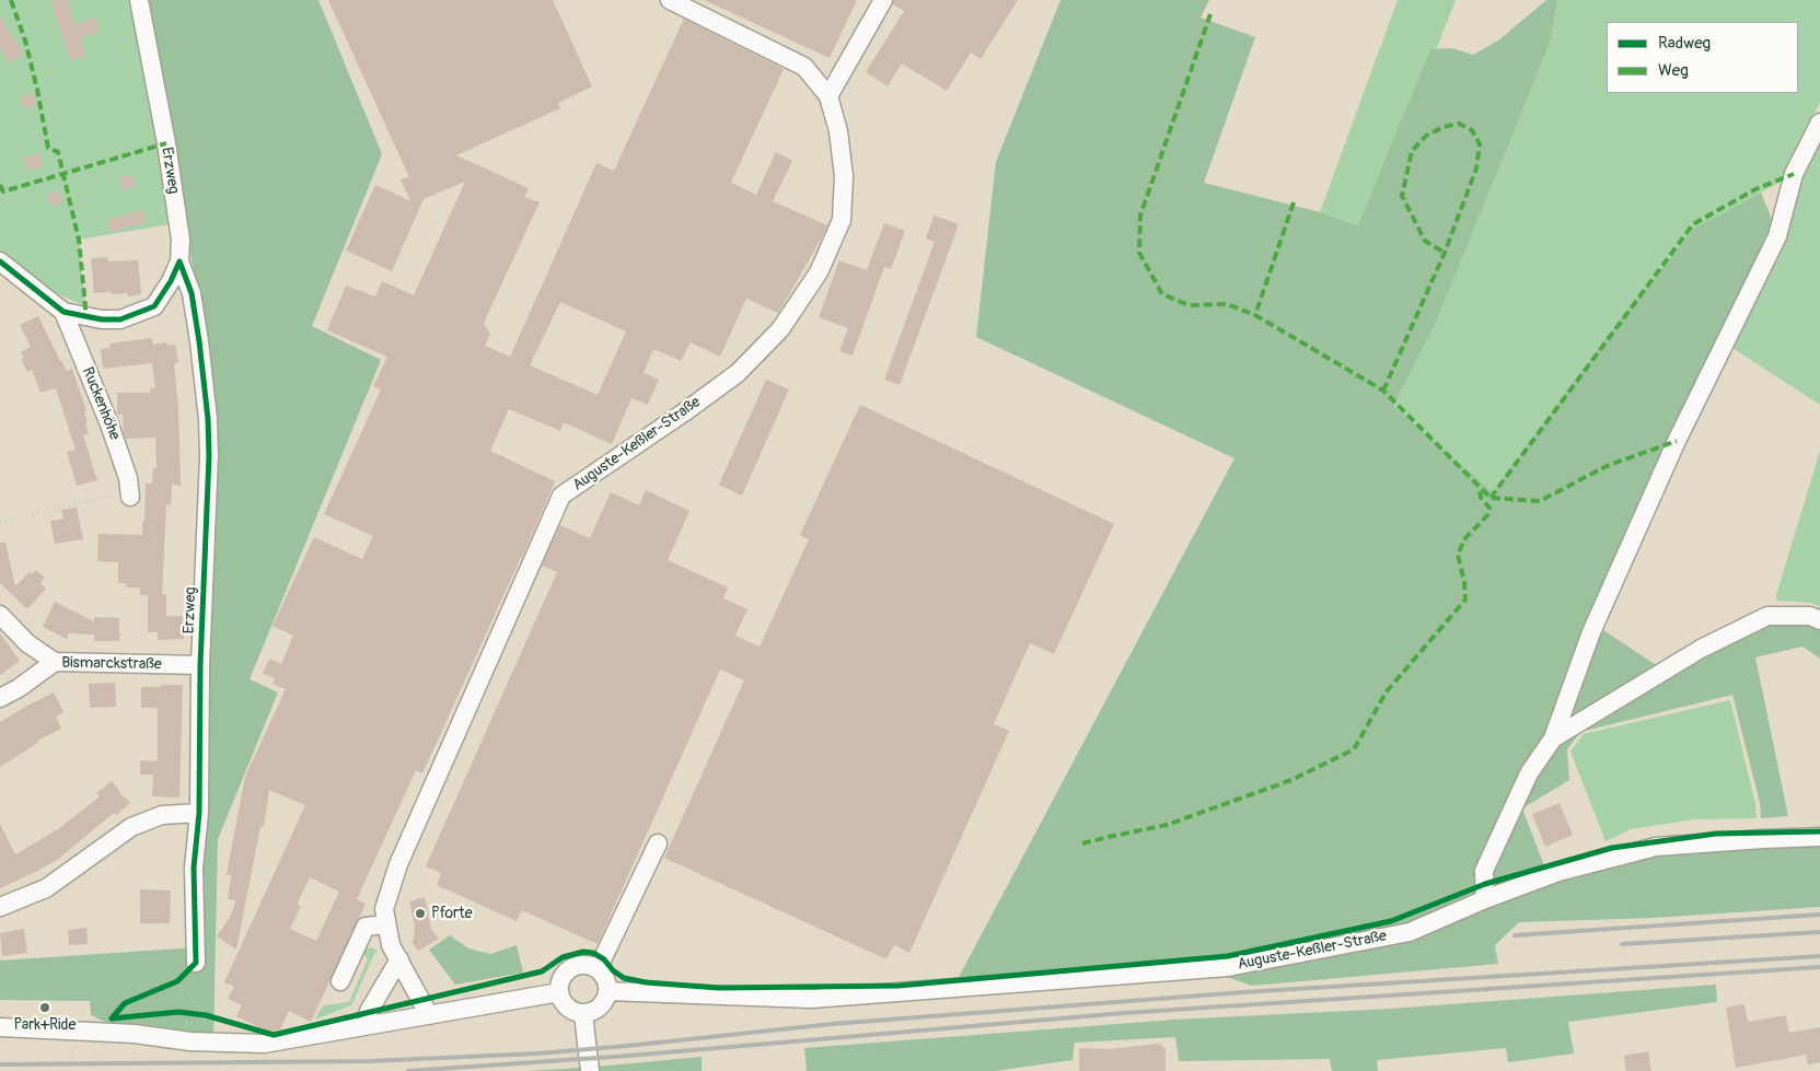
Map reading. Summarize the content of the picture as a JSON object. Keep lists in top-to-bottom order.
{
  "streets": {
    "street": [
      "Erzweg",
      "Ruckenhöhe",
      "Auguste-Keßler-Straße",
      "Bismarckstraße"
    ]
  },
  "crossings": [
    ["Erzweg", "Bismarckstraße"]
  ],
  "places": ["Pforte", "Park+Ride"],
  "legend": ["Radweg", "Weg"]
}
